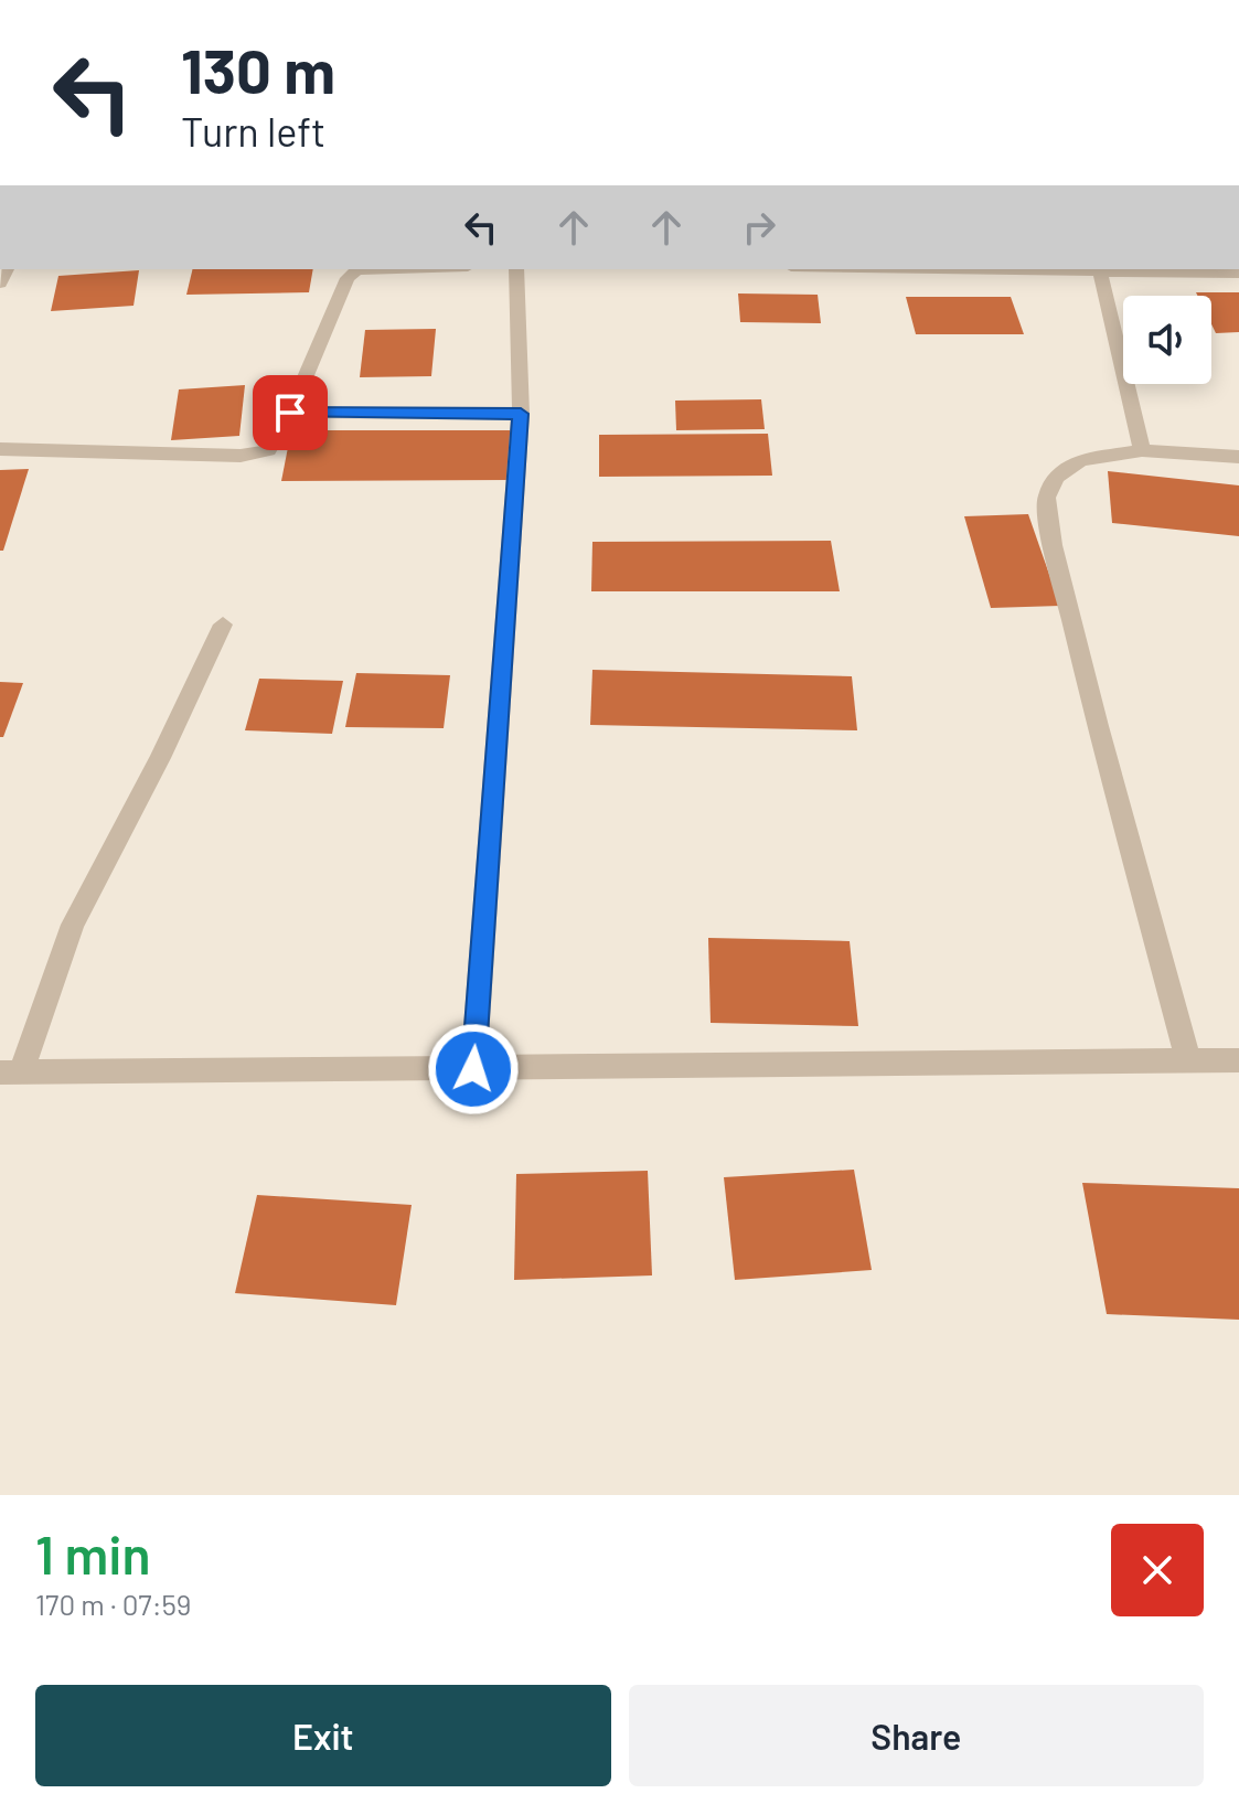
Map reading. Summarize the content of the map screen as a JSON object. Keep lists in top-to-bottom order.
{
  "page": {
    "turn": ["130 m", "Turn left"],
    "heading": ["1 min", "170 m · 07:59"],
    "buttons": ["Exit", "Share"]
  }
}
